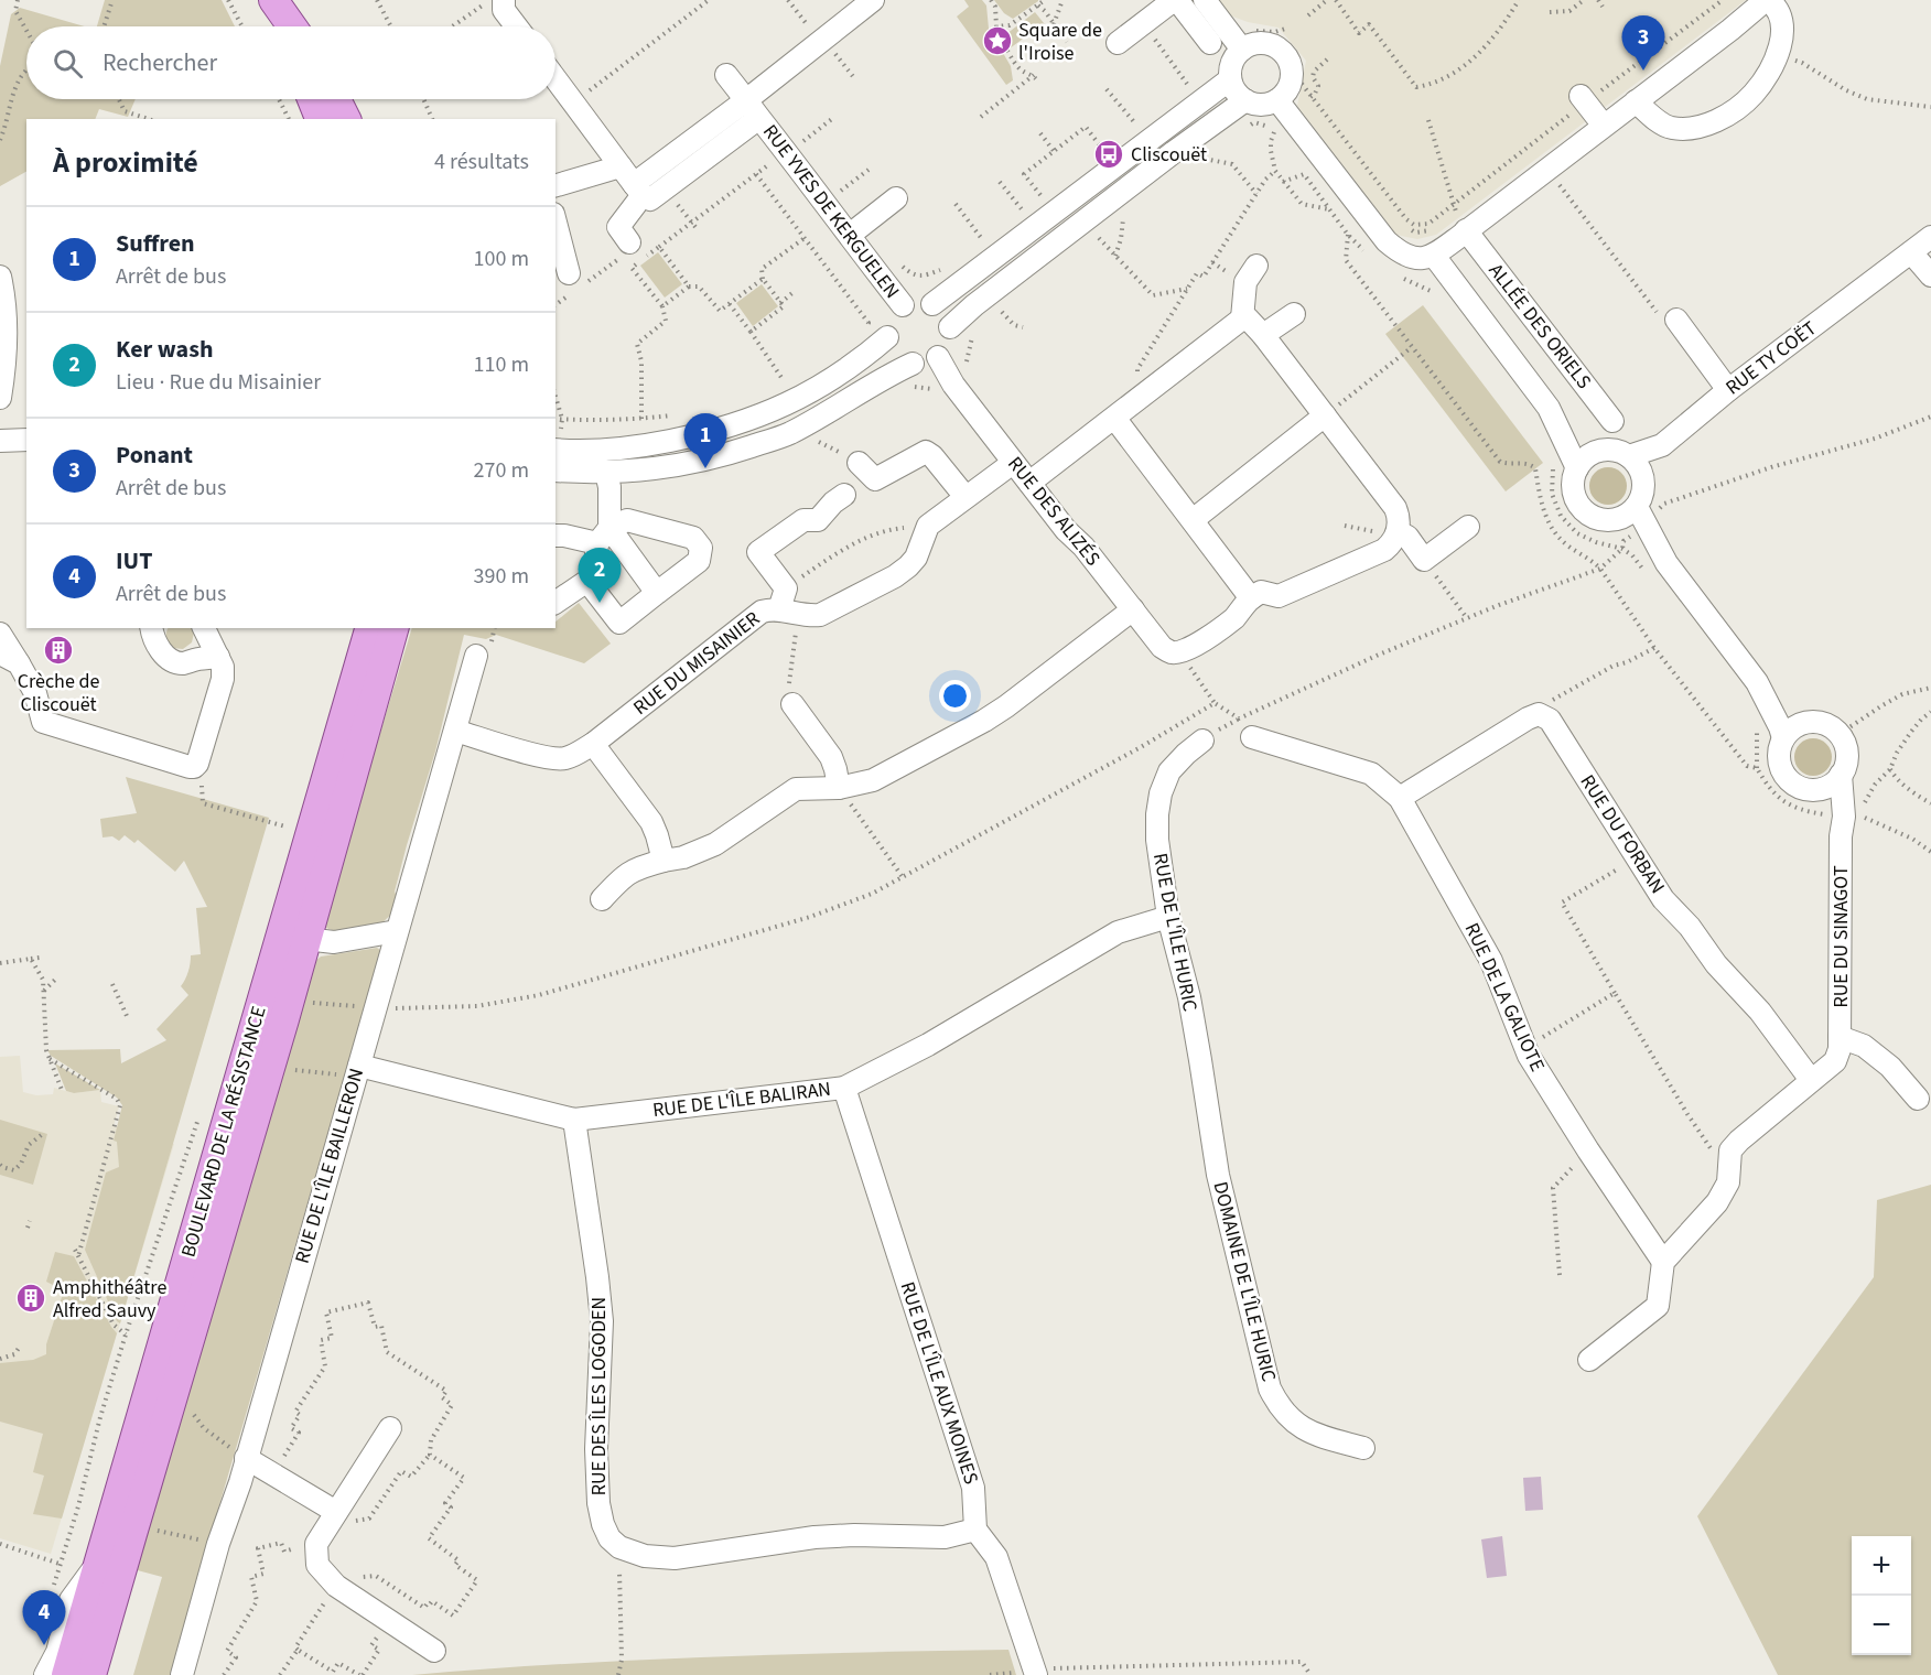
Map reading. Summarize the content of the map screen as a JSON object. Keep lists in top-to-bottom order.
{
  "streets": {
    "main road": ["BOULEVARD DE LA RÉSISTANCE"],
    "street": [
      "RUE YVES DE KERGUELEN",
      "ALLÉE DES ORIELS",
      "RUE TY COËT",
      "RUE DES ALIZÉS",
      "RUE DU MISAINIER",
      "RUE DU FORBAN",
      "RUE DE L'ÎLE HURIC",
      "RUE DU SINAGOT",
      "RUE DE LA GALIOTE",
      "RUE DE L'ÎLE BALIRAN",
      "RUE DE L'ÎLE BAILLERON",
      "DOMAINE DE L'ÎLE HURIC",
      "RUE DE L'ÎLE AUX MOINES",
      "RUE DES ÎLES LOGODEN"
    ]
  },
  "crossings": [
    ["RUE YVES DE KERGUELEN", "RUE DES ALIZÉS"],
    ["RUE DU MISAINIER", "RUE DE L'ÎLE BAILLERON"],
    ["RUE DU FORBAN", "RUE DU SINAGOT"],
    ["RUE DE L'ÎLE HURIC", "RUE DE L'ÎLE BALIRAN"],
    ["RUE DE L'ÎLE HURIC", "DOMAINE DE L'ÎLE HURIC"],
    ["RUE DU SINAGOT", "RUE DE LA GALIOTE"],
    ["RUE DE L'ÎLE BALIRAN", "RUE DE L'ÎLE BAILLERON"],
    ["RUE DE L'ÎLE BALIRAN", "RUE DE L'ÎLE AUX MOINES"],
    ["RUE DE L'ÎLE BALIRAN", "RUE DES ÎLES LOGODEN"]
  ],
  "places": {
    "place": ["Square de l'Iroise"],
    "bus stop": ["Cliscouët"],
    "building": ["Crèche de Cliscouët", "Amphithéâtre Alfred Sauvy"]
  },
  "page": {
    "pins": [
      "3",
      "1",
      "2",
      "4"
    ],
    "search": "Rechercher",
    "heading": ["À proximité", "4 résultats"],
    "list": [
      {
        "mark": "1",
        "name": "Suffren",
        "note": "Arrêt de bus",
        "value": "100 m"
      },
      {
        "mark": "2",
        "name": "Ker wash",
        "note": "Lieu · Rue du Misainier",
        "value": "110 m"
      },
      {
        "mark": "3",
        "name": "Ponant",
        "note": "Arrêt de bus",
        "value": "270 m"
      },
      {
        "mark": "4",
        "name": "IUT",
        "note": "Arrêt de bus",
        "value": "390 m"
      }
    ],
    "map_buttons": ["+", "−"]
  }
}
